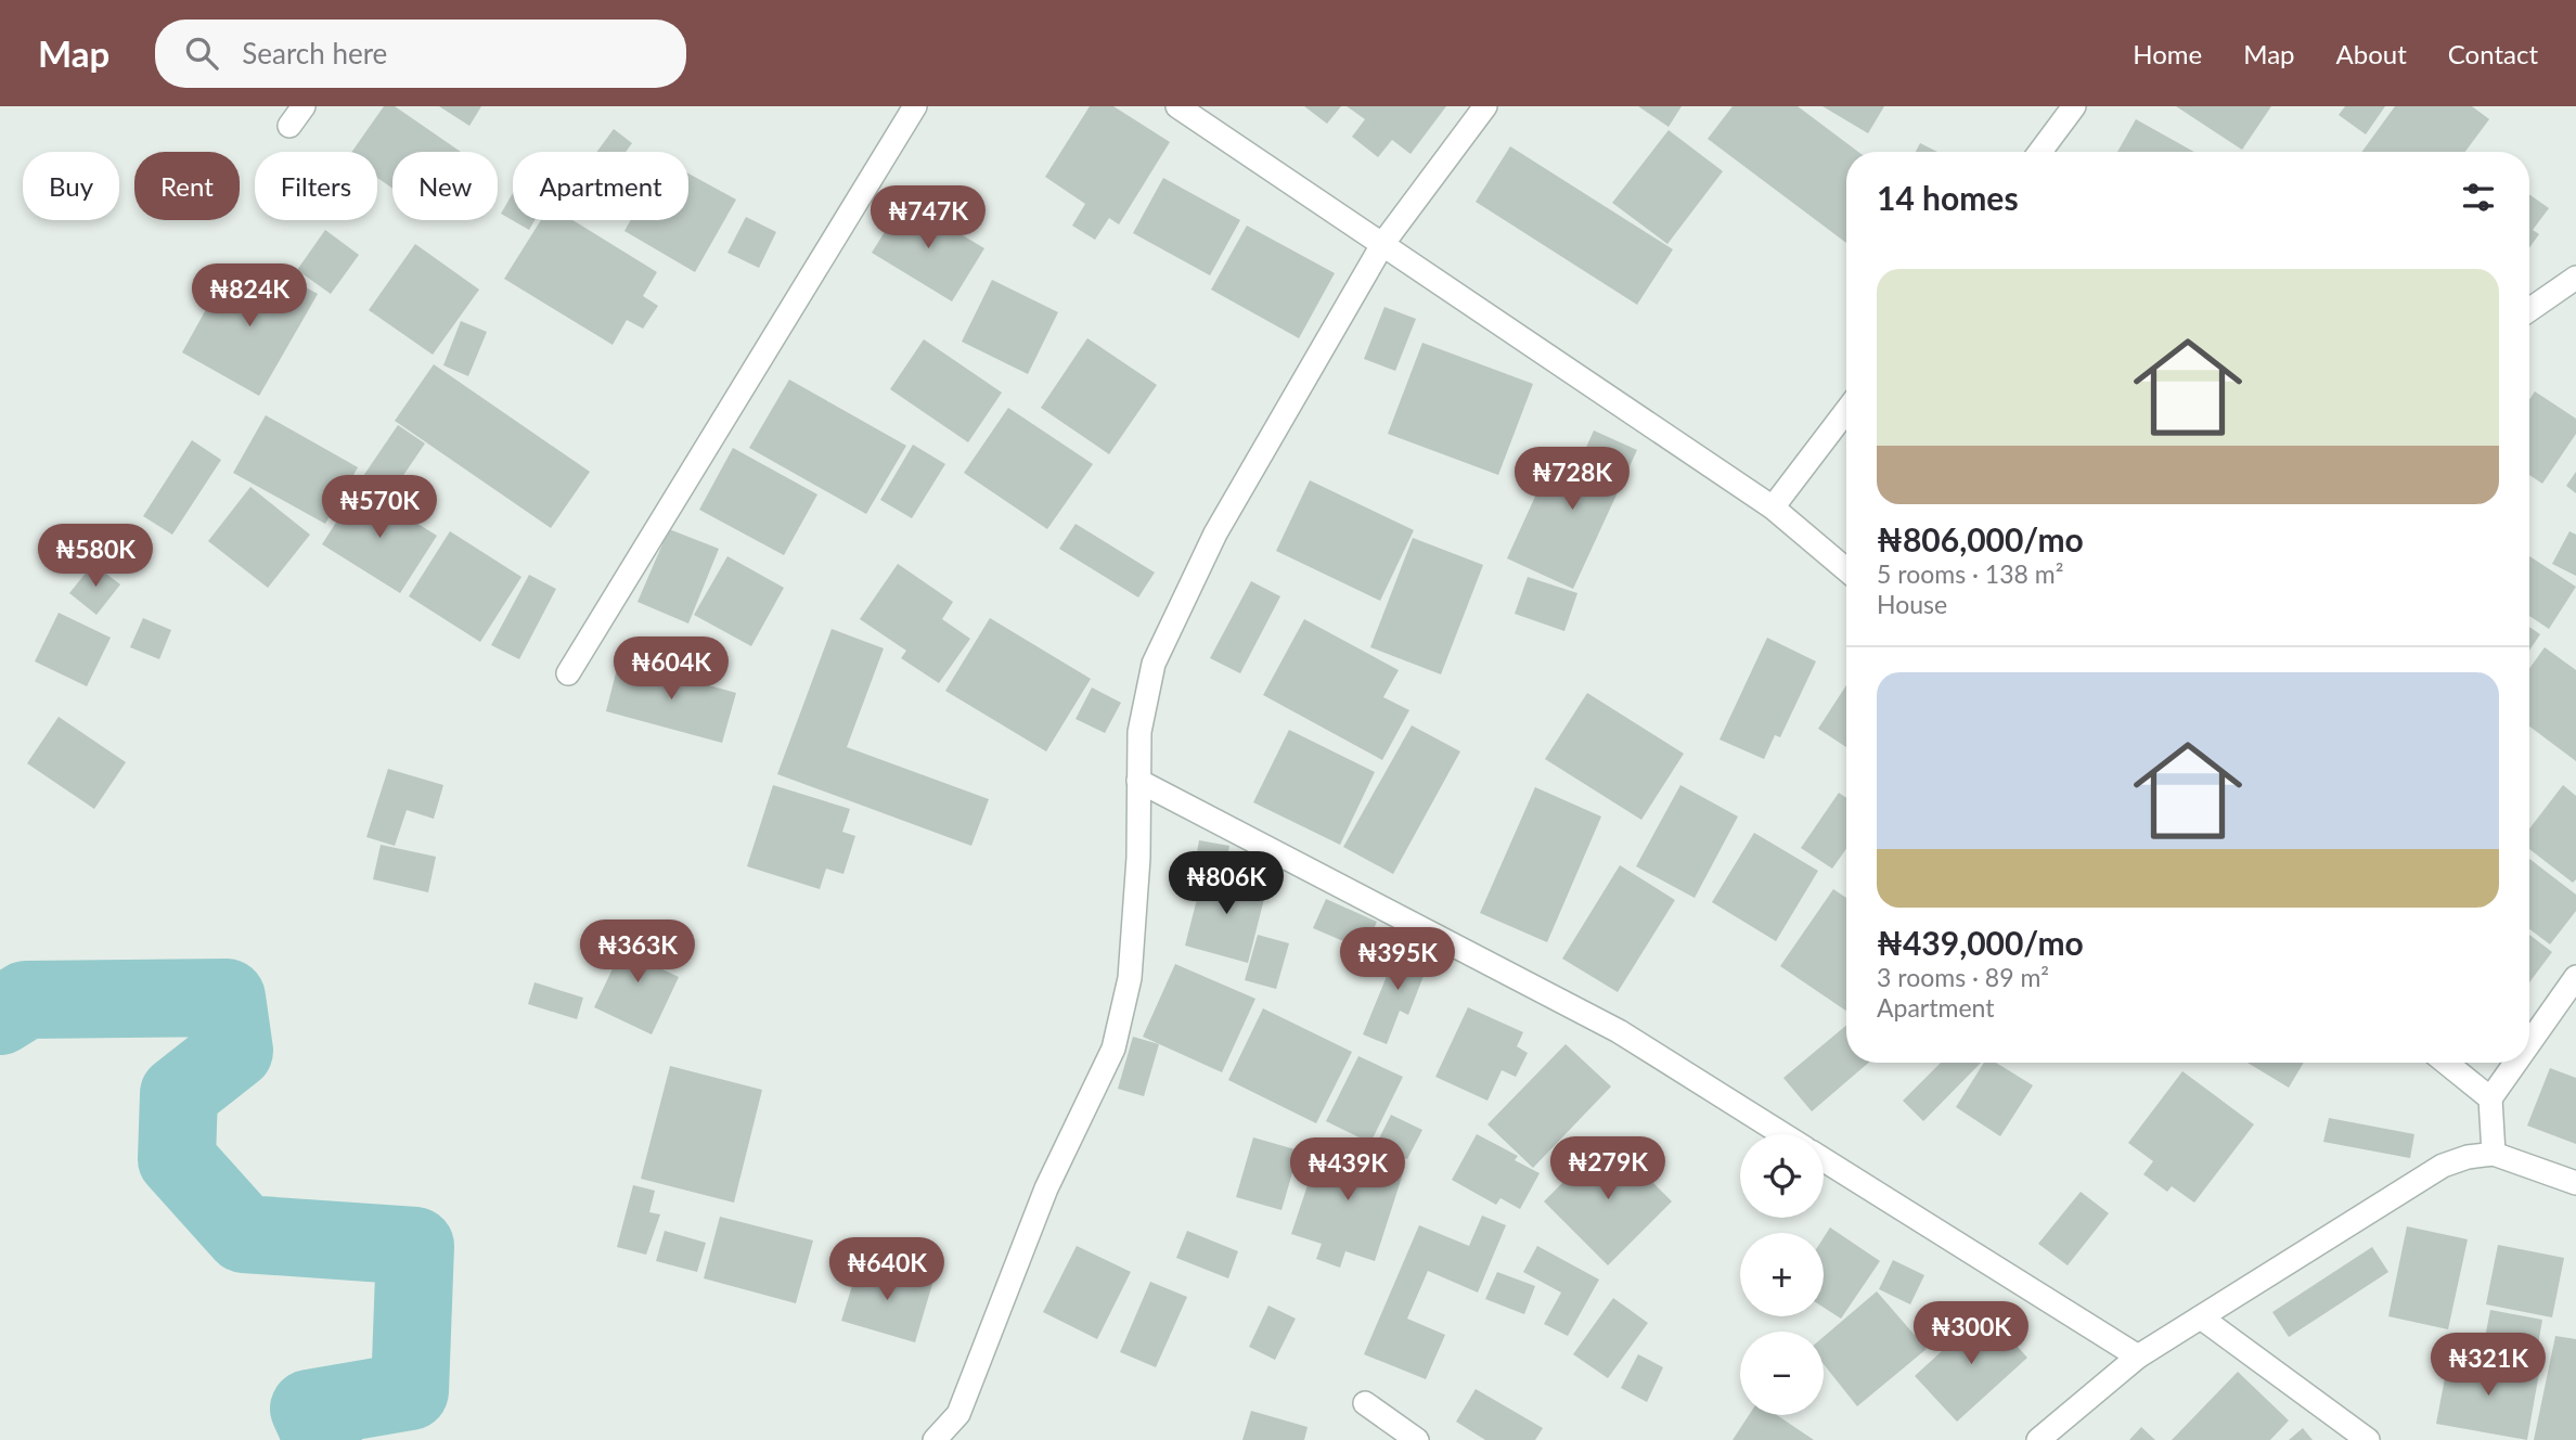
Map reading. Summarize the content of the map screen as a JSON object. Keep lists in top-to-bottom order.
{
  "page": {
    "header": "Map",
    "search": "Search here",
    "nav": [
      "Home",
      "Map",
      "About",
      "Contact"
    ],
    "chip": [
      "Buy",
      "Rent",
      "Filters",
      "New",
      "Apartment"
    ],
    "heading": "14 homes",
    "price": [
      "₦747K",
      "₦824K",
      "₦728K",
      "₦570K",
      "₦580K",
      "₦604K",
      "₦806K",
      "₦363K",
      "₦395K",
      "₦279K",
      "₦439K",
      "₦640K",
      "₦300K",
      "₦321K"
    ],
    "list": [
      {
        "name": "₦806,000/mo",
        "note": "5 rooms · 138 m² · House"
      },
      {
        "name": "₦439,000/mo",
        "note": "3 rooms · 89 m² · Apartment"
      }
    ],
    "map_buttons": ["+", "−"]
  }
}
